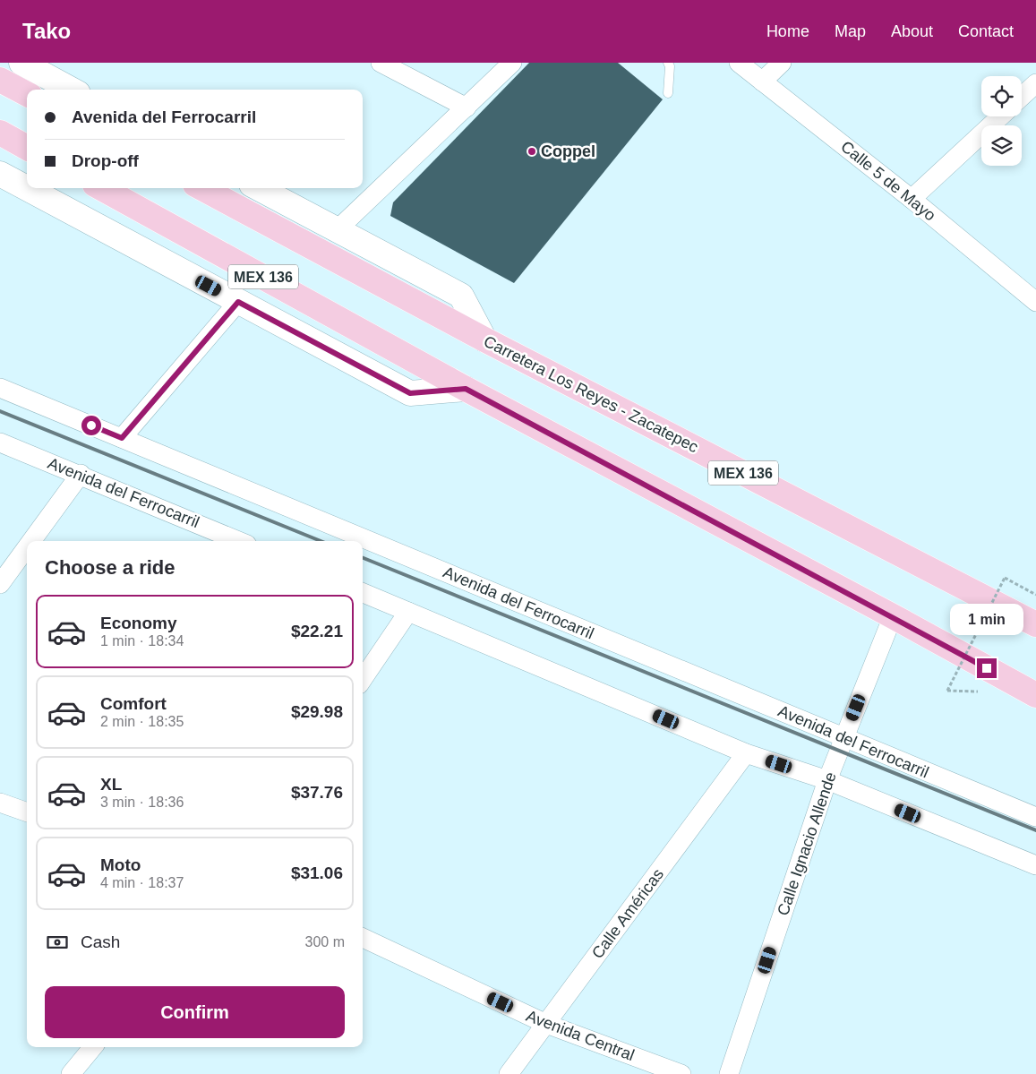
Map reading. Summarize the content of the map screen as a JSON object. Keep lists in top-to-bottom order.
{
  "streets": {
    "main road": ["MEX 136", "Carretera Los Reyes - Zacatepec"],
    "street": [
      "Calle 5 de Mayo",
      "Avenida del Ferrocarril",
      "Calle Ignacio Allende",
      "Calle Américas",
      "Avenida Central"
    ]
  },
  "crossings": [
    ["MEX 136", "Calle Ignacio Allende"],
    ["Avenida del Ferrocarril", "Calle Ignacio Allende"],
    ["Calle Américas", "Avenida Central"]
  ],
  "places": ["Coppel"],
  "page": {
    "header": "Tako",
    "nav": [
      "Home",
      "Map",
      "About",
      "Contact"
    ],
    "banner": ["Avenida del Ferrocarril", "Drop-off"],
    "heading": "Choose a ride",
    "list": [
      {
        "name": "Economy",
        "note": "1 min · 18:34",
        "value": "$22.21"
      },
      {
        "name": "Comfort",
        "note": "2 min · 18:35",
        "value": "$29.98"
      },
      {
        "name": "XL",
        "note": "3 min · 18:36",
        "value": "$37.76"
      },
      {
        "name": "Moto",
        "note": "4 min · 18:37",
        "value": "$31.06"
      }
    ],
    "bubble": "1 min",
    "pay": ["Cash", "300 m"],
    "buttons": "Confirm"
  }
}
